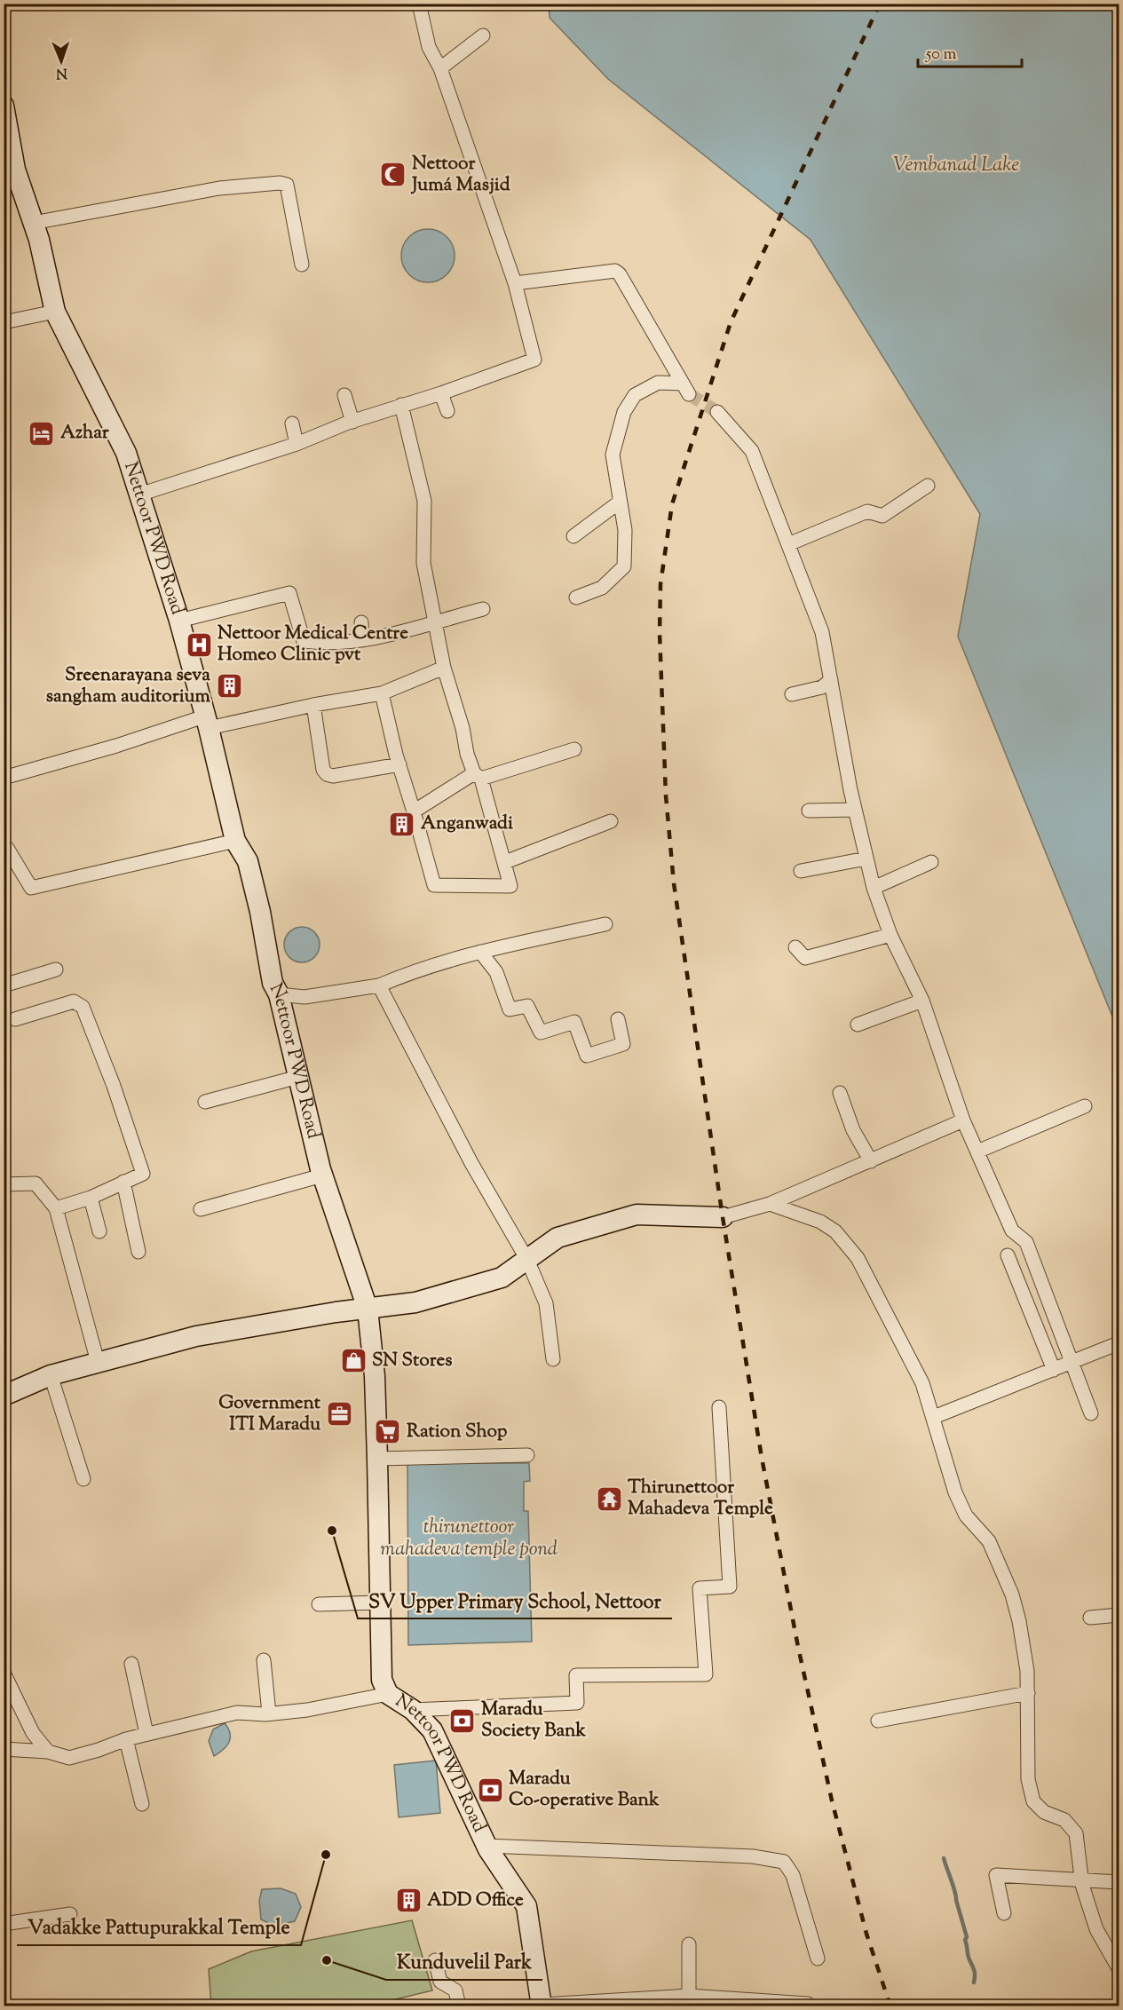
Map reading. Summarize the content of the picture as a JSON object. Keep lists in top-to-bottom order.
{
  "streets": {
    "street": ["Nettoor PWD Road"]
  },
  "water": ["Vembanad Lake", "thirunettoor mahadeva temple pond"],
  "places": {
    "mosque": ["Nettoor Jumá Masjid"],
    "hotel": ["Azhar"],
    "hospital": ["Nettoor Medical Centre Homeo Clinic pvt"],
    "building": ["Sreenarayana seva sangham auditorium", "Anganwadi", "ADD Office"],
    "shop": ["SN Stores"],
    "office": ["Government ITI Maradu"],
    "supermarket": ["Ration Shop"],
    "temple": ["Thirunettoor Mahadeva Temple"],
    "other": ["SV Upper Primary School, Nettoor", "Vadakke Pattupurakkal Temple", "Kunduvelil Park"],
    "bank": ["Maradu Society Bank", "Maradu Co-operative Bank"]
  },
  "scale_bar": "50 m",
  "north": "bottom"
}
